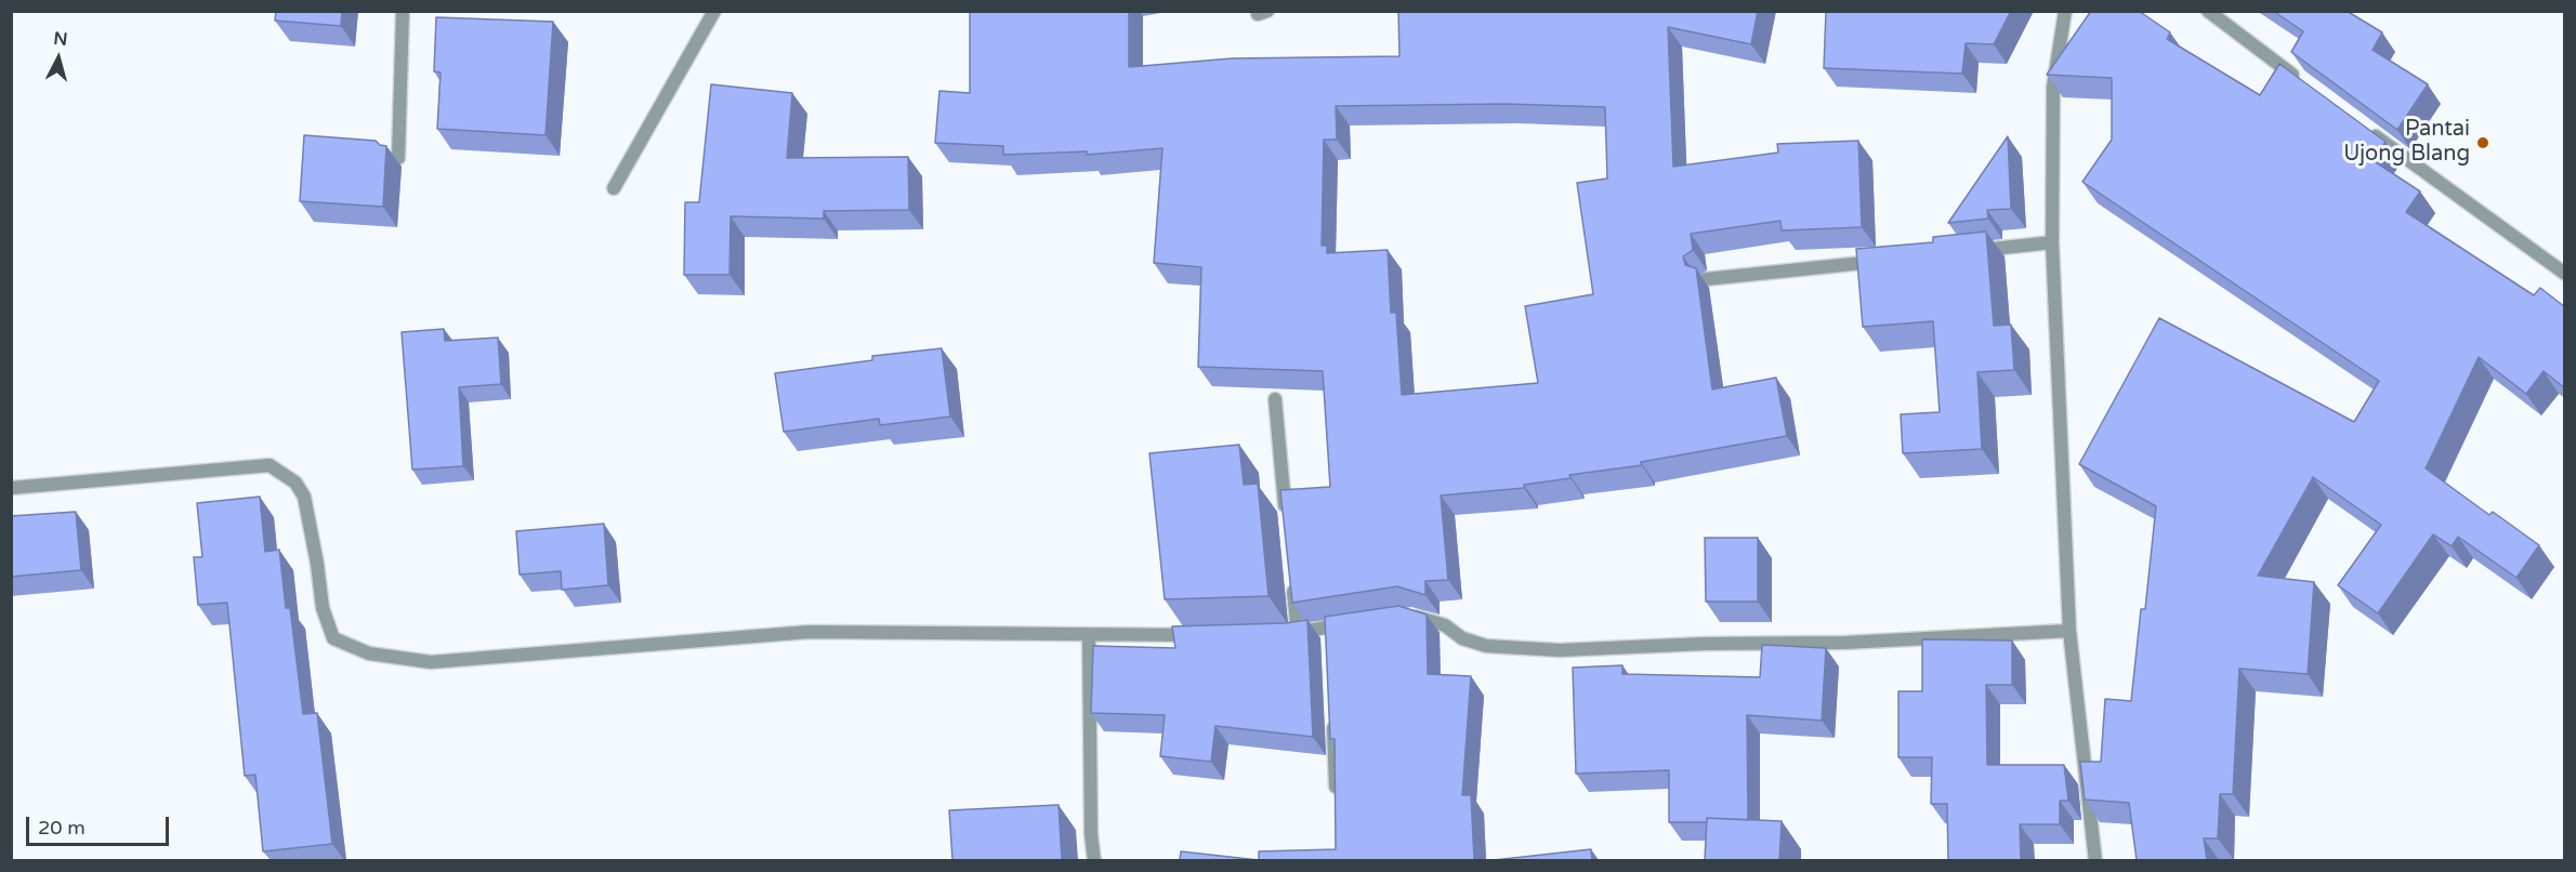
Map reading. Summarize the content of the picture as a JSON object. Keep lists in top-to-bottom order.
{
  "places": ["Pantai Ujong Blang"],
  "scale_bar": "20 m",
  "north": "top"
}
